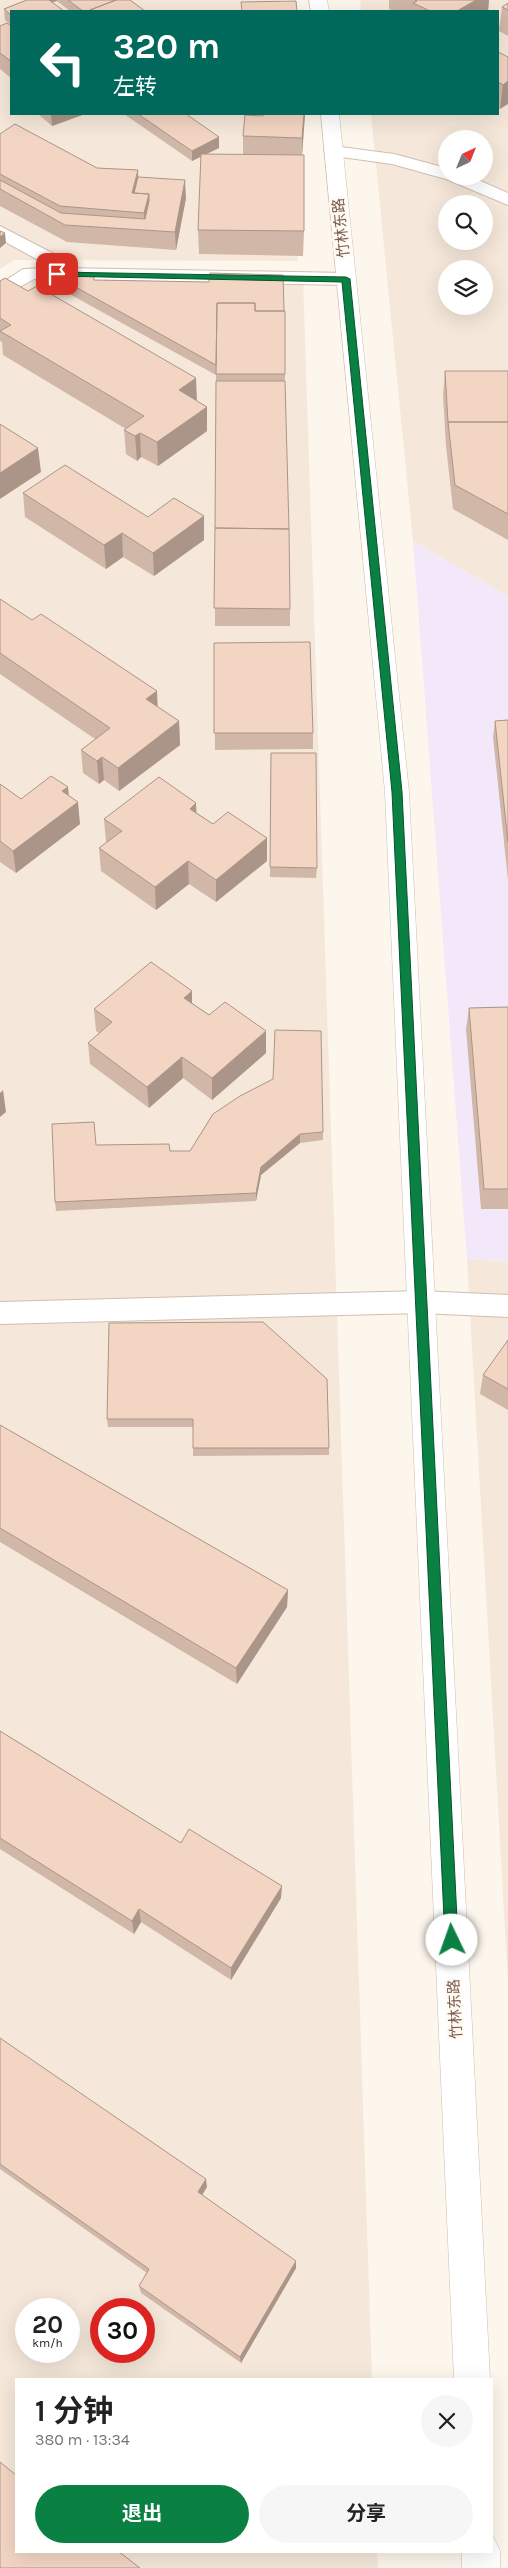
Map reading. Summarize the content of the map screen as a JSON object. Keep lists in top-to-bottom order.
{
  "streets": {
    "street": ["竹林东路"]
  },
  "north": "top right",
  "page": {
    "turn": ["320 m", "左转"],
    "speed": "20 km/h",
    "limit": "30",
    "heading": ["1 分钟", "380 m · 13:34"],
    "buttons": ["退出", "分享"]
  }
}
